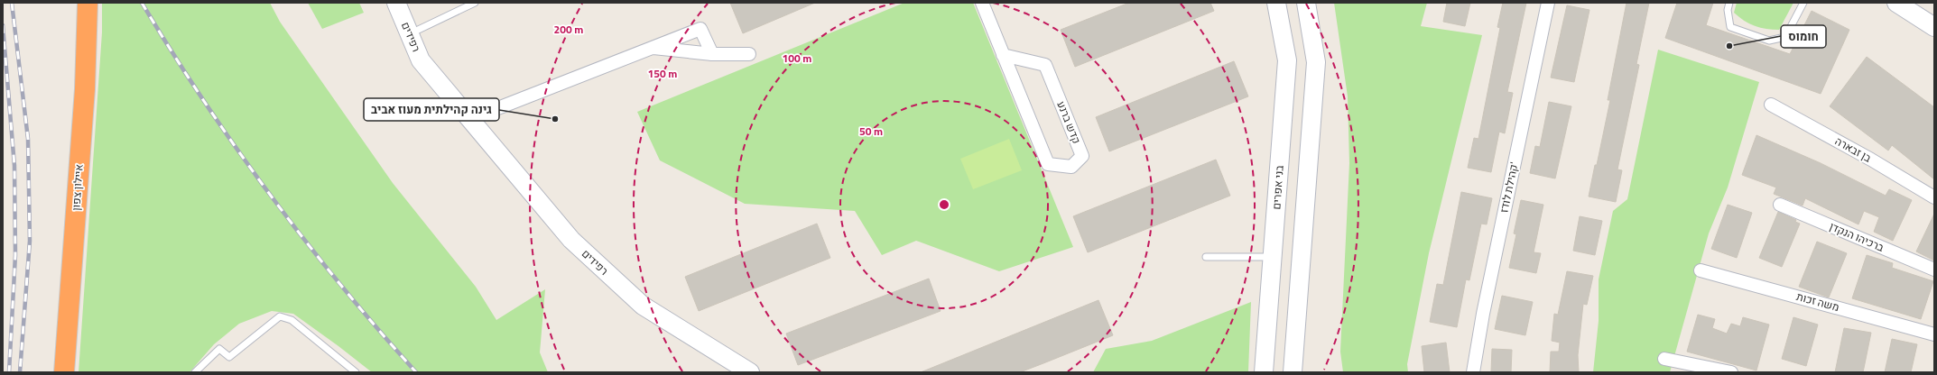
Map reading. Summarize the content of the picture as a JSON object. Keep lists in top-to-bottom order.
{
  "streets": {
    "highway": ["איילון צפון"],
    "main road": ["רפידים", "בני אפרים"],
    "street": [
      "קדש ברנע",
      "בן זבארה",
      "קהילת לודז'",
      "ברכיהו הנקדן",
      "משה זכות"
    ]
  },
  "places": ["חומוס", "גינה קהילתית מעוז אביב"],
  "rings": [
    "200 m",
    "100 m",
    "150 m",
    "50 m"
  ]
}
